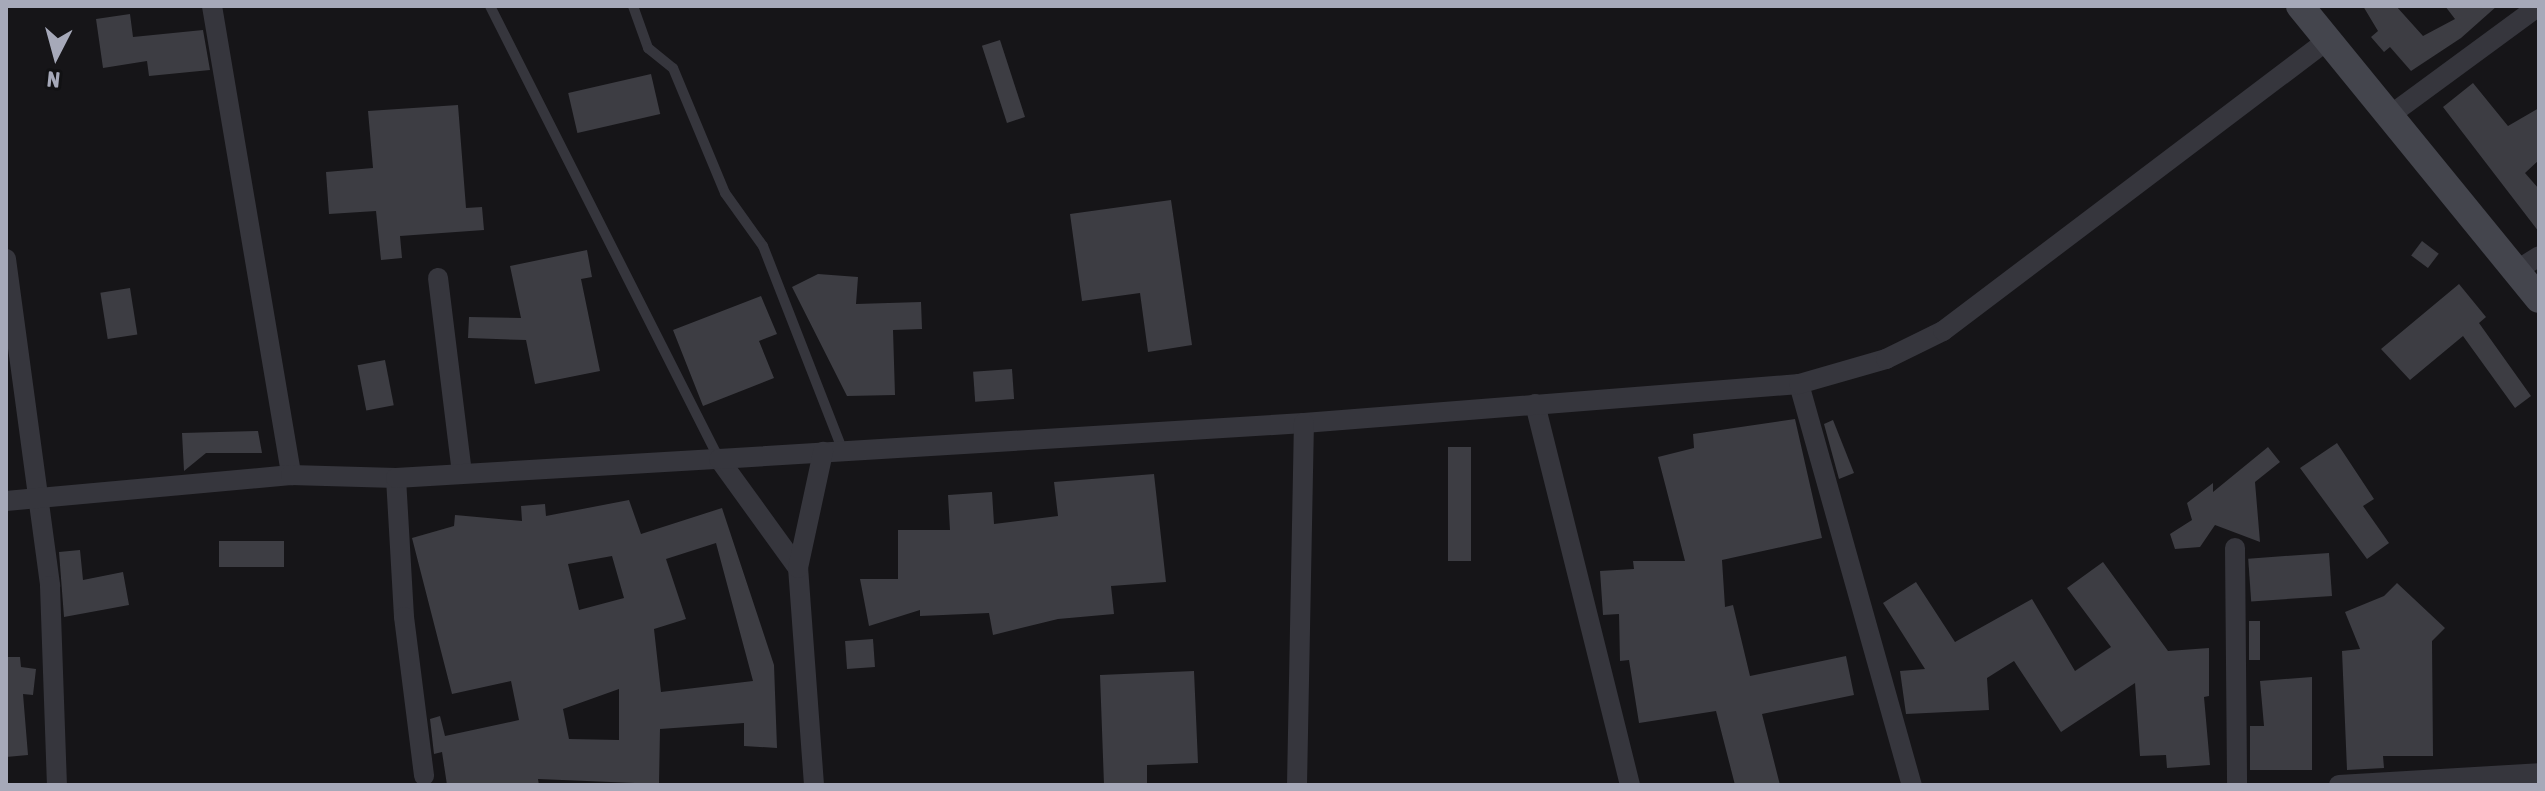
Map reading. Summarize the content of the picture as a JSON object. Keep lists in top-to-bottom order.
{
  "north": "bottom"
}
